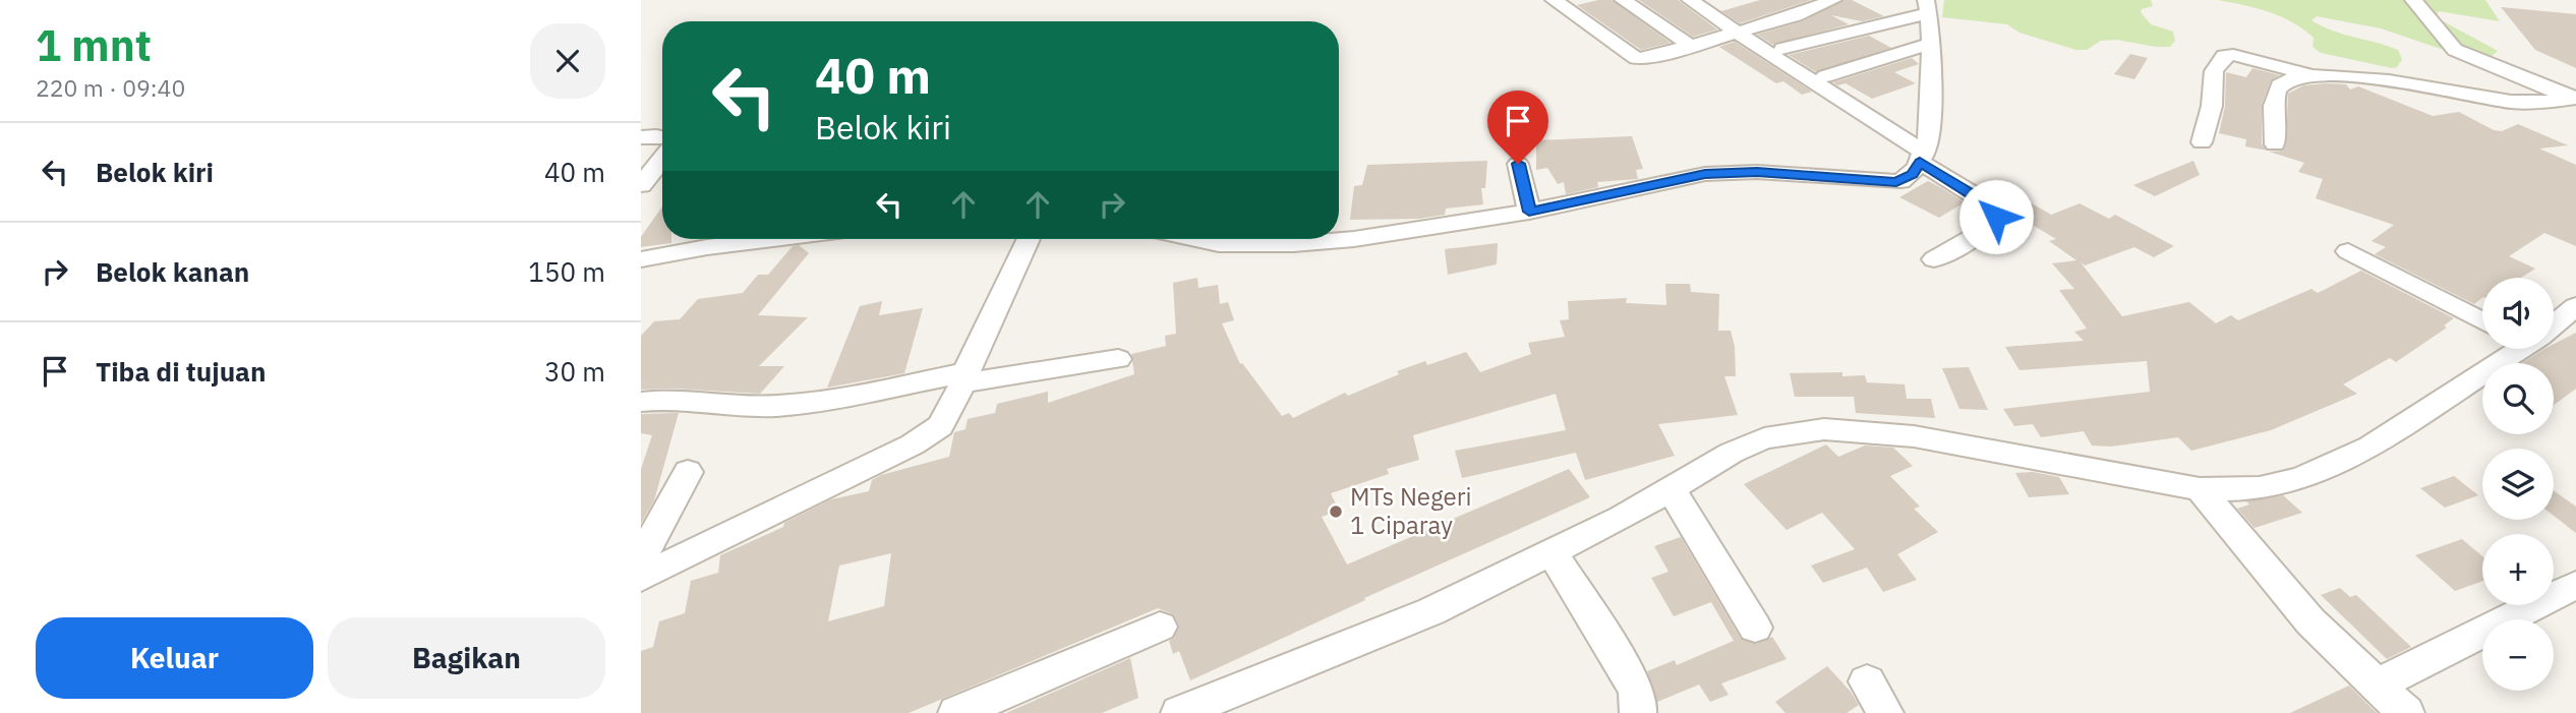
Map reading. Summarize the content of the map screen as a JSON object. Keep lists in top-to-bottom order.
{
  "places": ["MTs Negeri 1 Ciparay"],
  "page": {
    "heading": ["1 mnt", "220 m · 09:40"],
    "turn": ["40 m", "Belok kiri"],
    "list": [
      {
        "name": "Belok kiri",
        "value": "40 m"
      },
      {
        "name": "Belok kanan",
        "value": "150 m"
      },
      {
        "name": "Tiba di tujuan",
        "value": "30 m"
      }
    ],
    "map_buttons": ["+", "−"],
    "buttons": ["Keluar", "Bagikan"]
  }
}
